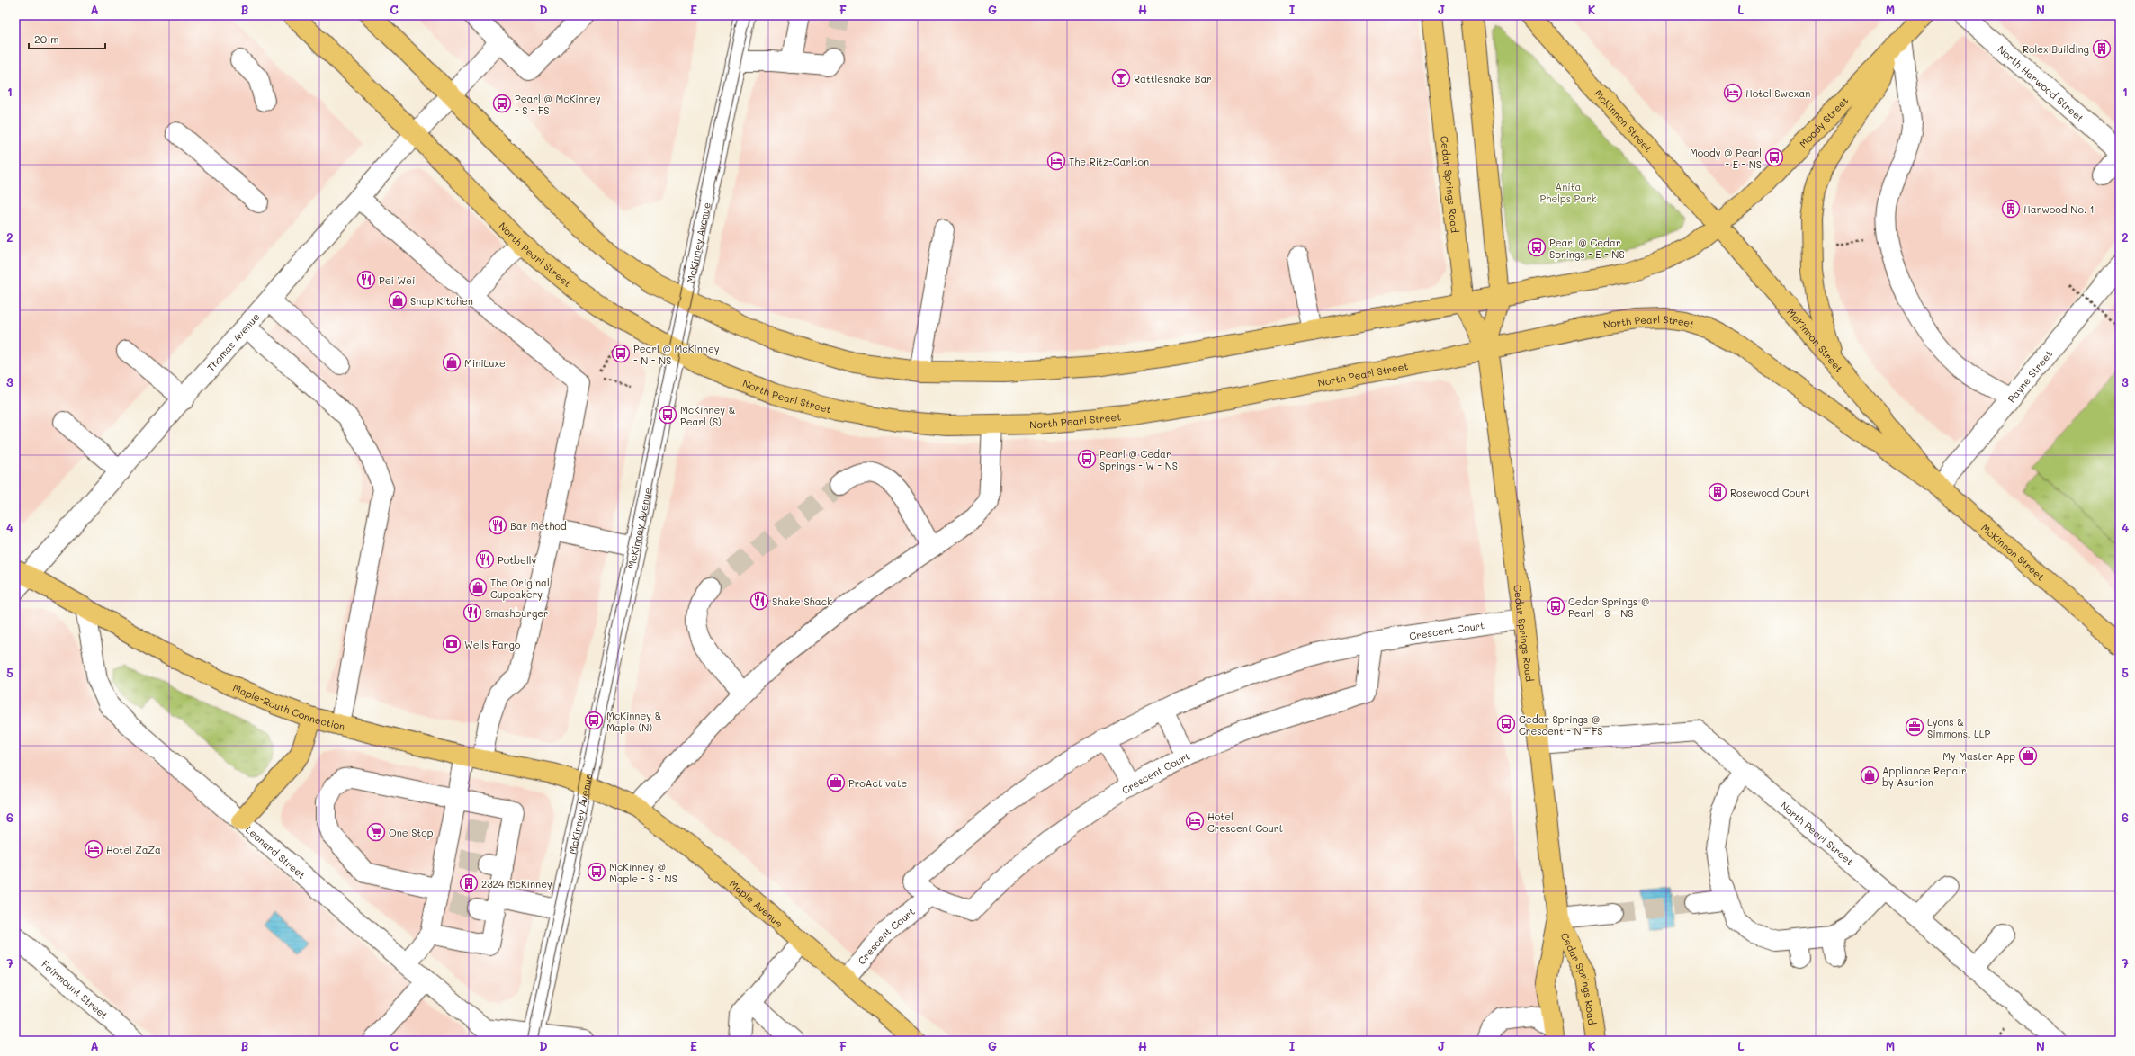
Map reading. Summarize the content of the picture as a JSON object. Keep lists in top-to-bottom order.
{
  "streets": {
    "main road": [
      "McKinnon Street",
      "Moody Street",
      "Cedar Springs Road",
      "North Pearl Street",
      "Maple-Routh Connection",
      "Maple Avenue"
    ],
    "street": [
      "North Harwood Street",
      "McKinney Avenue",
      "Thomas Avenue",
      "Payne Street",
      "Crescent Court",
      "Leonard Street",
      "Fairmount Street"
    ]
  },
  "crossings": [
    ["McKinnon Street", "Moody Street"],
    ["McKinnon Street", "North Pearl Street"],
    ["McKinnon Street", "Payne Street"],
    ["Cedar Springs Road", "North Pearl Street"],
    ["Cedar Springs Road", "Crescent Court"],
    ["McKinney Avenue", "North Pearl Street"],
    ["McKinney Avenue", "Maple-Routh Connection"],
    ["McKinney Avenue", "Leonard Street"],
    ["McKinney Avenue", "Maple Avenue"],
    ["North Pearl Street", "Thomas Avenue"],
    ["North Pearl Street", "Payne Street"],
    ["Thomas Avenue", "Maple-Routh Connection"],
    ["Crescent Court", "Maple Avenue"],
    ["Maple-Routh Connection", "Leonard Street"],
    ["Maple-Routh Connection", "Maple Avenue"]
  ],
  "parks": ["Anita Phelps Park"],
  "places": {
    "building": [
      "Rolex Building",
      "Harwood No. 1",
      "Rosewood Court",
      "2324 McKinney"
    ],
    "bar": ["Rattlesnake Bar"],
    "hotel": [
      "Hotel Swexan",
      "The Ritz-Carlton",
      "Hotel Crescent Court",
      "Hotel ZaZa"
    ],
    "bus stop": [
      "Pearl @ McKinney - S - FS",
      "Moody @ Pearl - E - NS",
      "Pearl @ Cedar Springs - E - NS",
      "Pearl @ McKinney - N - NS",
      "McKinney & Pearl (S)",
      "Pearl @ Cedar Springs - W - NS",
      "Cedar Springs @ Pearl - S - NS",
      "McKinney & Maple (N)",
      "Cedar Springs @ Crescent - N - FS",
      "McKinney @ Maple - S - NS"
    ],
    "restaurant": [
      "Pei Wei",
      "Bar Method",
      "Potbelly",
      "Shake Shack",
      "Smashburger"
    ],
    "shop": [
      "Snap Kitchen",
      "MiniLuxe",
      "The Original Cupcakery",
      "Appliance Repair by Asurion"
    ],
    "bank": ["Wells Fargo"],
    "office": ["Lyons & Simmons, LLP", "My Master App", "ProActivate"],
    "supermarket": ["One Stop"]
  },
  "scale_bar": "20 m",
  "grid": {
    "columns": [
      "A",
      "B",
      "C",
      "D",
      "E",
      "F",
      "G",
      "H",
      "I",
      "J",
      "K",
      "L",
      "M",
      "N"
    ],
    "rows": [
      "1",
      "2",
      "3",
      "4",
      "5",
      "6",
      "7"
    ]
  }
}
